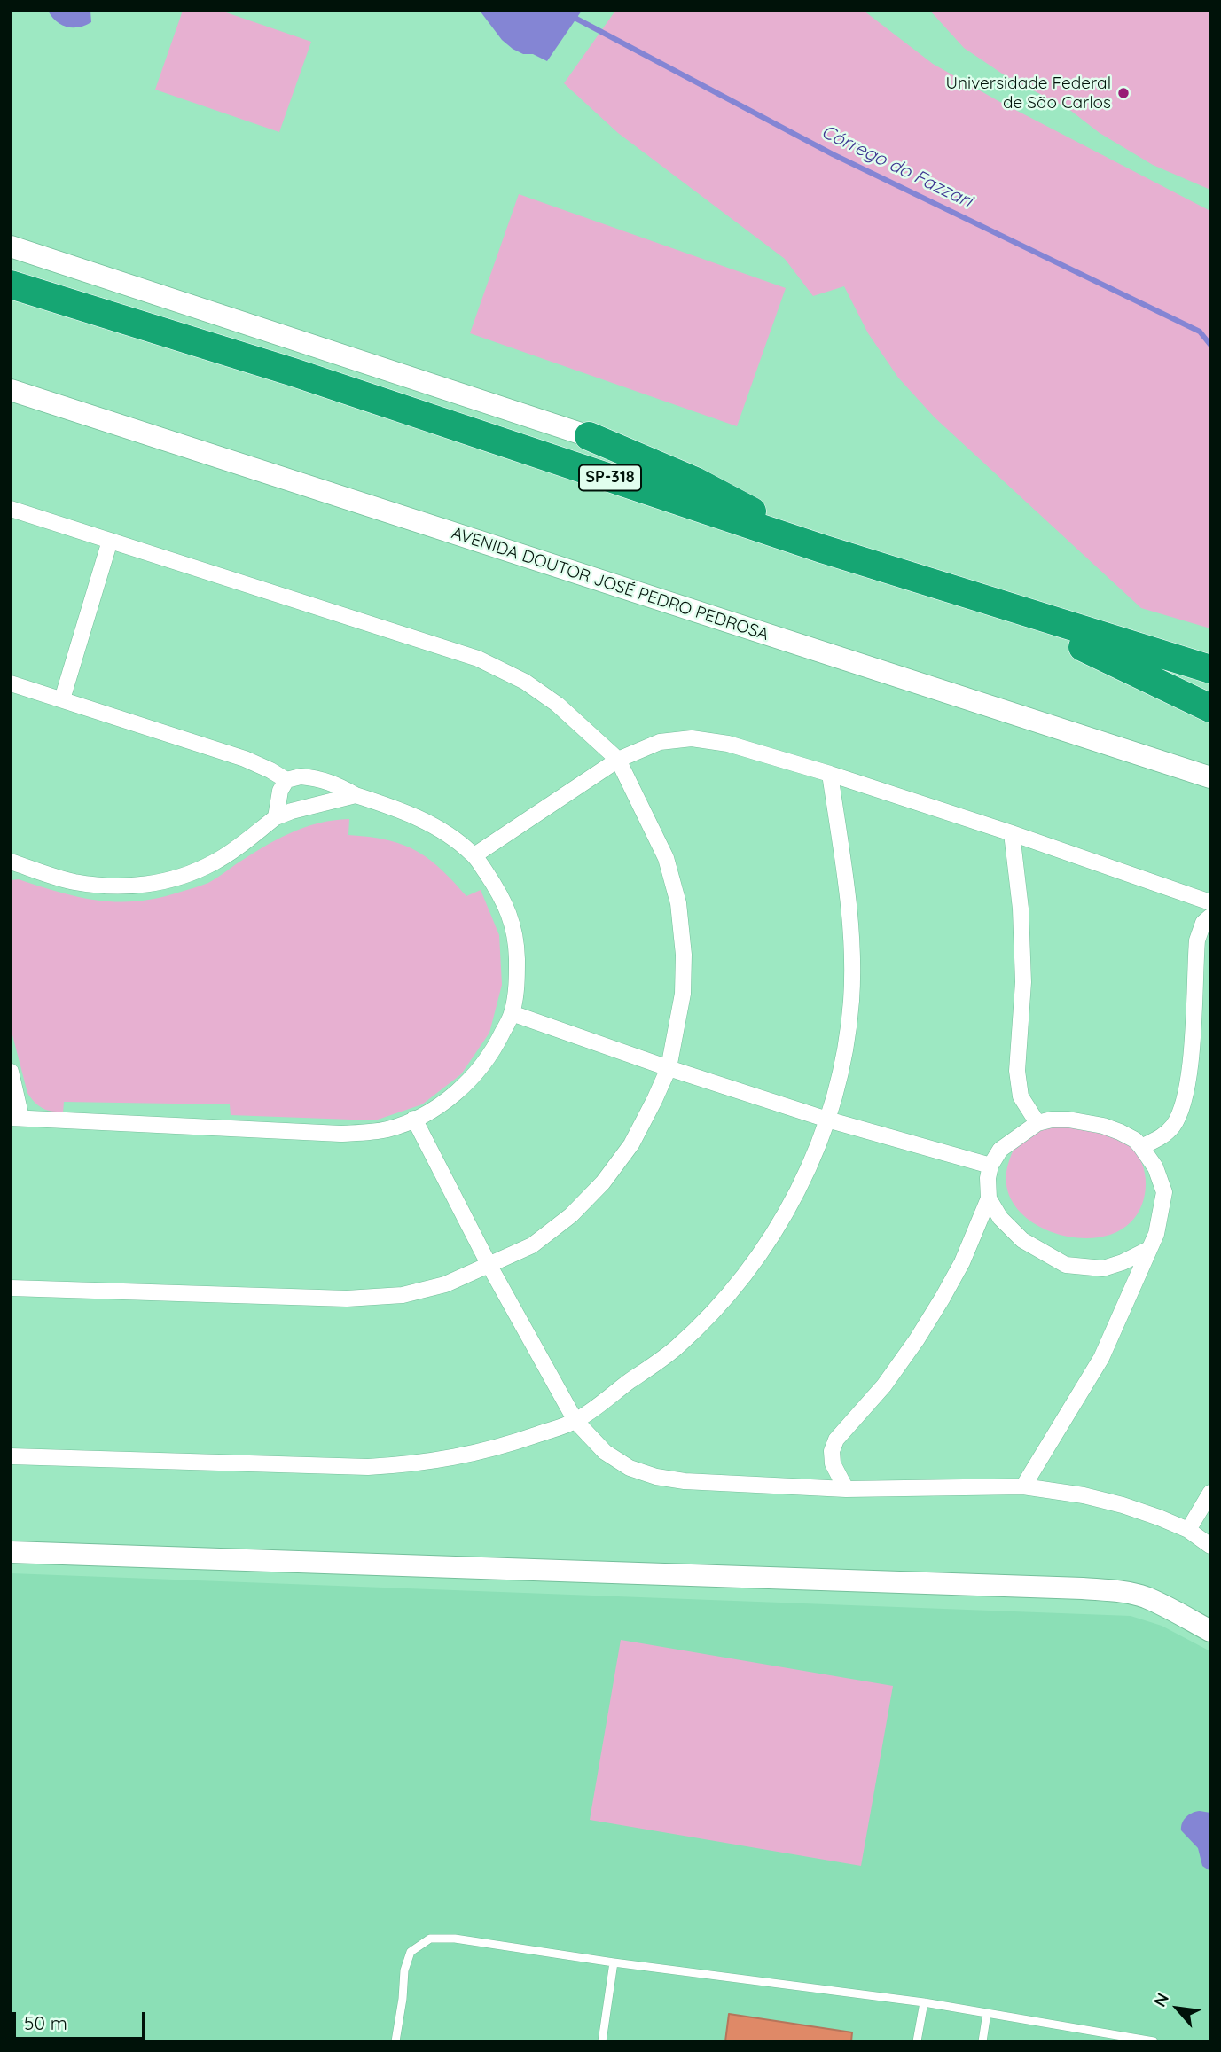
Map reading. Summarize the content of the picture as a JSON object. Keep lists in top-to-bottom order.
{
  "streets": {
    "highway": ["SP-318"],
    "street": ["AVENIDA DOUTOR JOSÉ PEDRO PEDROSA"]
  },
  "water": ["Córrego do Fazzari"],
  "places": ["Universidade Federal de São Carlos"],
  "scale_bar": "50 m",
  "north": "top left"
}
